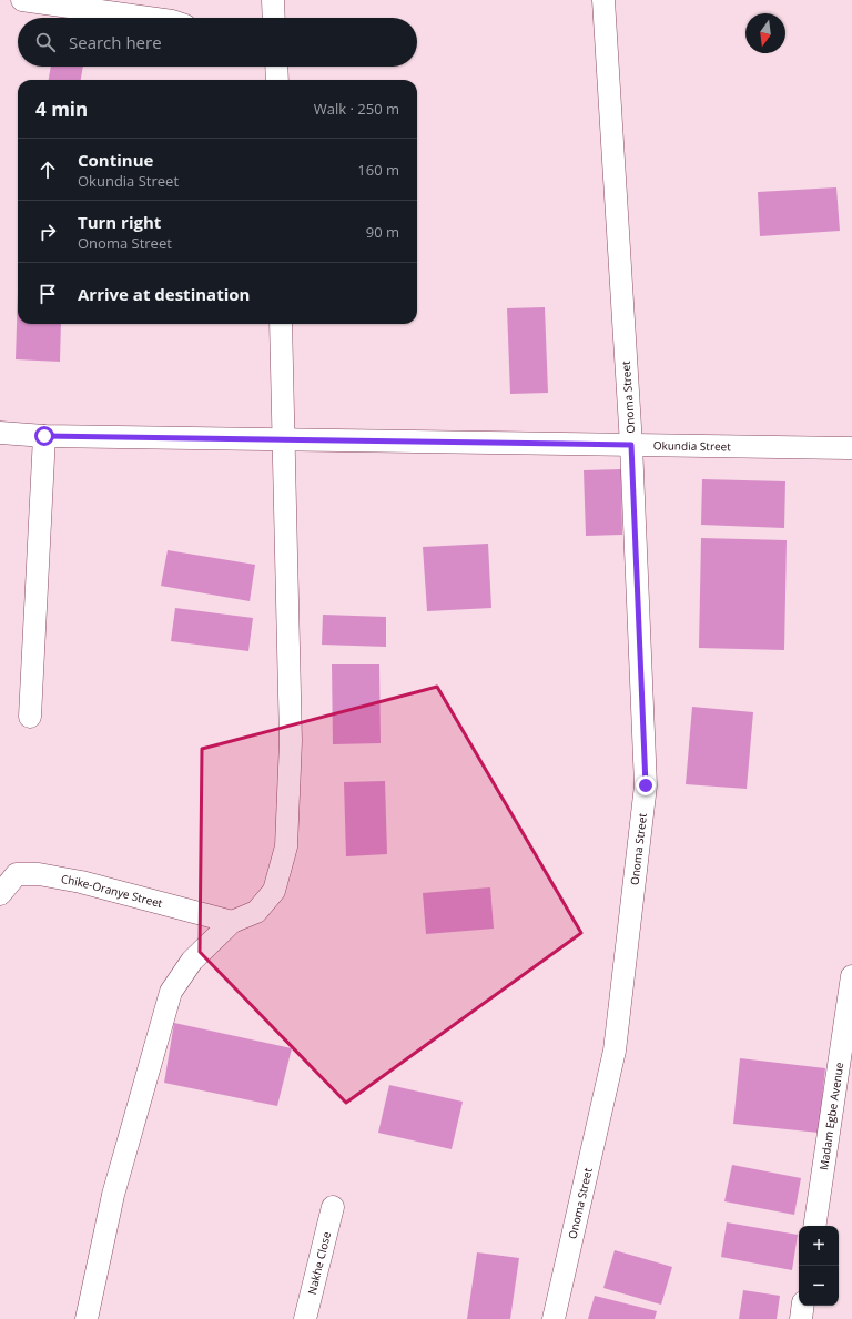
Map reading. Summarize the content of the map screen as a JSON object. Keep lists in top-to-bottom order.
{
  "streets": {
    "street": [
      "Onoma Street",
      "Okundia Street",
      "Chike-Oranye Street",
      "Madam Egbe Avenue",
      "Nakhe Close"
    ]
  },
  "crossings": [
    ["Onoma Street", "Okundia Street"]
  ],
  "north": "bottom",
  "page": {
    "search": "Search here",
    "heading": ["4 min", "Walk · 250 m"],
    "list": [
      ["Continue", "Okundia Street", "160 m"],
      ["Turn right", "Onoma Street", "90 m"],
      "Arrive at destination"
    ],
    "map_buttons": ["+", "−"]
  }
}
